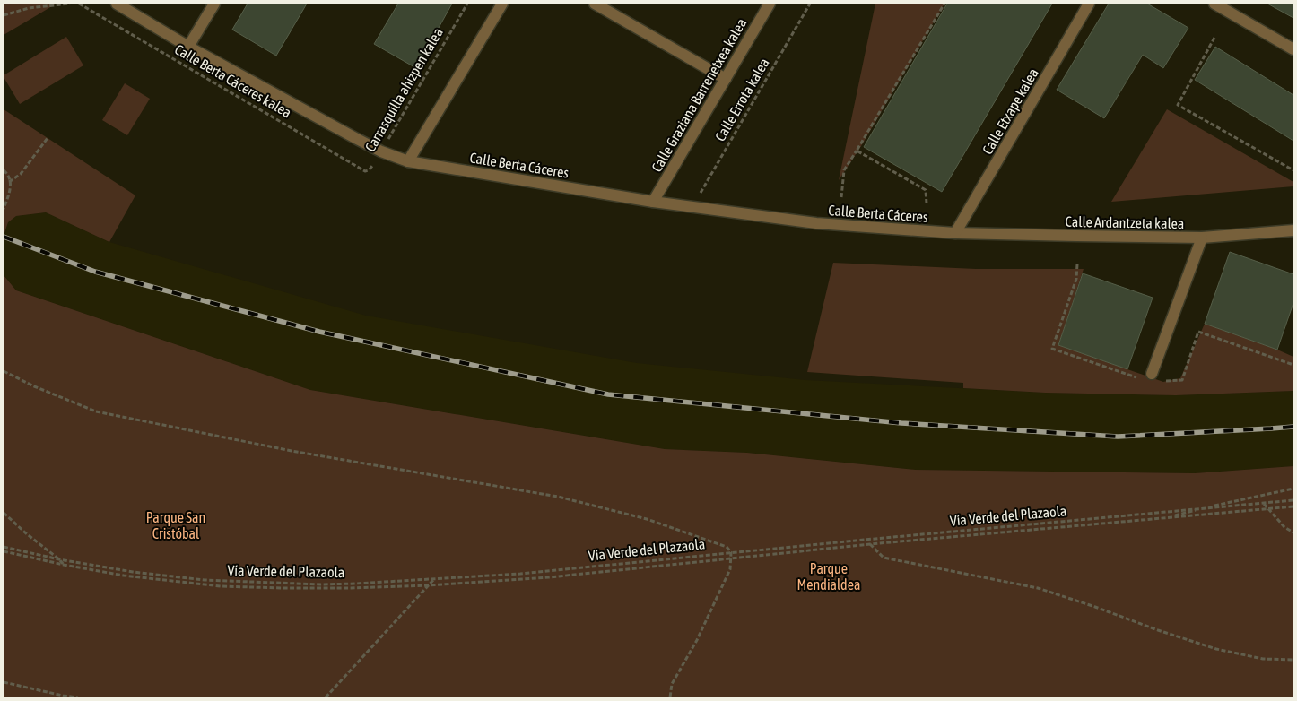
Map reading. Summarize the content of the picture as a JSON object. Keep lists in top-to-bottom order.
{
  "streets": {
    "street": [
      "Calle Graziana Barrenetxea kalea",
      "Calle Etxape kalea",
      "Calle Berta Cáceres",
      "Calle Ardantzeta kalea"
    ],
    "path": [
      "Calle Berta Cáceres kalea",
      "Carrasquilla ahizpen kalea",
      "Calle Errota kalea",
      "Vía Verde del Plazaola"
    ]
  },
  "crossings": [
    ["Calle Berta Cáceres kalea", "Carrasquilla ahizpen kalea"],
    ["Carrasquilla ahizpen kalea", "Calle Berta Cáceres"],
    ["Calle Graziana Barrenetxea kalea", "Calle Berta Cáceres"],
    ["Calle Errota kalea", "Calle Berta Cáceres"],
    ["Calle Etxape kalea", "Calle Berta Cáceres"],
    ["Calle Etxape kalea", "Calle Ardantzeta kalea"],
    ["Calle Berta Cáceres", "Calle Ardantzeta kalea"]
  ],
  "parks": ["Parque San Cristóbal", "Parque Mendialdea"]
}
